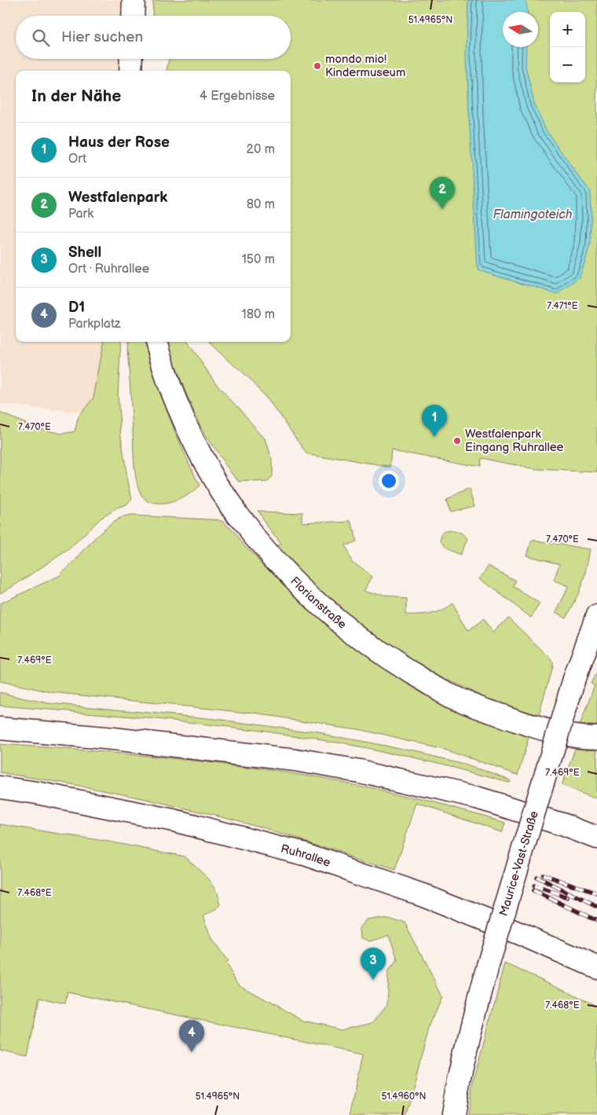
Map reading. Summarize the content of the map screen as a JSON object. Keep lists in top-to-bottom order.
{
  "streets": {
    "main road": ["Florianstraße", "Ruhrallee", "Maurice-Vast-Straße"]
  },
  "water": ["Flamingoteich"],
  "places": ["mondo mio! Kindermuseum", "Westfalenpark Eingang Ruhrallee"],
  "north": "left",
  "page": {
    "map_buttons": ["+", "−"],
    "search": "Hier suchen",
    "heading": ["In der Nähe", "4 Ergebnisse"],
    "list": [
      {
        "mark": "1",
        "name": "Haus der Rose",
        "note": "Ort",
        "value": "20 m"
      },
      {
        "mark": "2",
        "name": "Westfalenpark",
        "note": "Park",
        "value": "80 m"
      },
      {
        "mark": "3",
        "name": "Shell",
        "note": "Ort · Ruhrallee",
        "value": "150 m"
      },
      {
        "mark": "4",
        "name": "D1",
        "note": "Parkplatz",
        "value": "180 m"
      }
    ],
    "pins": [
      "2",
      "1",
      "3",
      "4"
    ]
  },
  "coordinates": [
    "51.4965°N",
    "7.471°E",
    "7.470°E",
    "7.469°E",
    "7.468°E",
    "51.4960°N"
  ]
}
